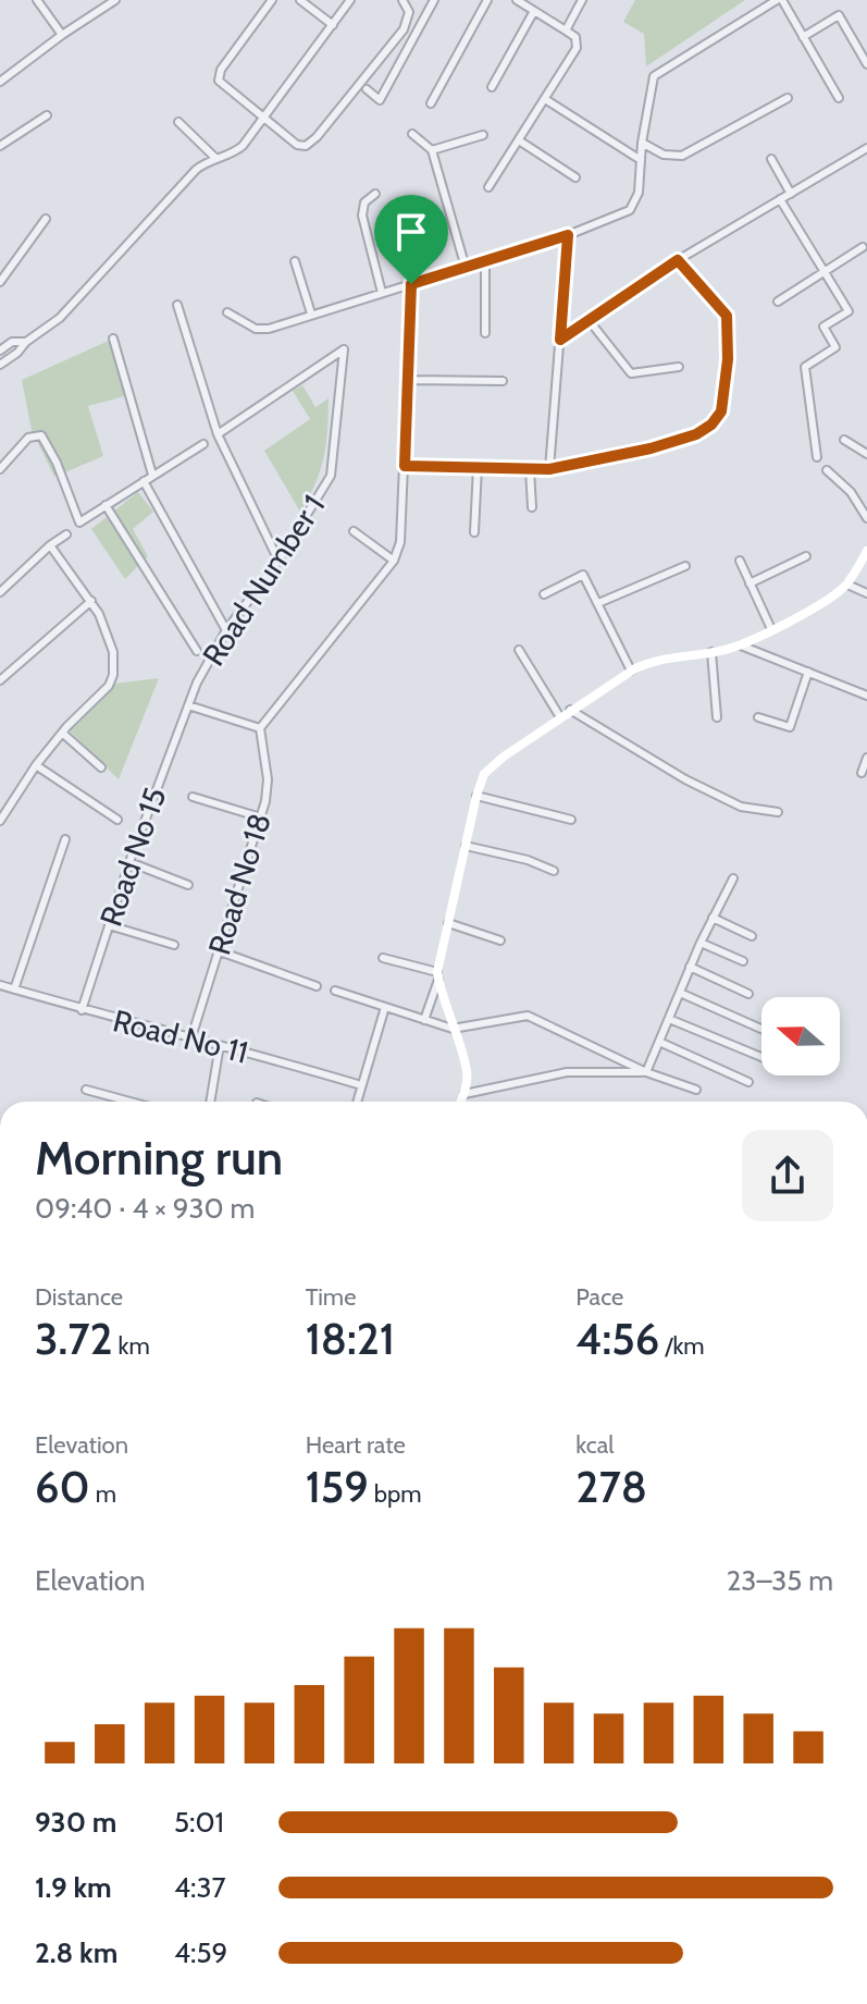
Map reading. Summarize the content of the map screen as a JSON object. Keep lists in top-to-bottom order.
{
  "streets": {
    "street": [
      "Road Number 1",
      "Road No 15",
      "Road No 18",
      "Road No 11"
    ]
  },
  "crossings": [
    ["Road Number 1", "Road No 15"],
    ["Road No 15", "Road No 11"],
    ["Road No 18", "Road No 11"]
  ],
  "north": "left",
  "page": {
    "heading": ["Morning run", "09:40 · 4 × 930 m"],
    "stats": [
      ["Distance", "3.72 km"],
      ["Time", "18:21"],
      ["Pace", "4:56 /km"],
      ["Elevation", "60 m"],
      ["Heart rate", "159 bpm"],
      ["kcal", "278"]
    ],
    "chart": ["Elevation", "23–35 m"],
    "list": [
      {
        "name": "930 m",
        "note": "5:01"
      },
      {
        "name": "1.9 km",
        "note": "4:37"
      },
      {
        "name": "2.8 km",
        "note": "4:59"
      }
    ]
  }
}
